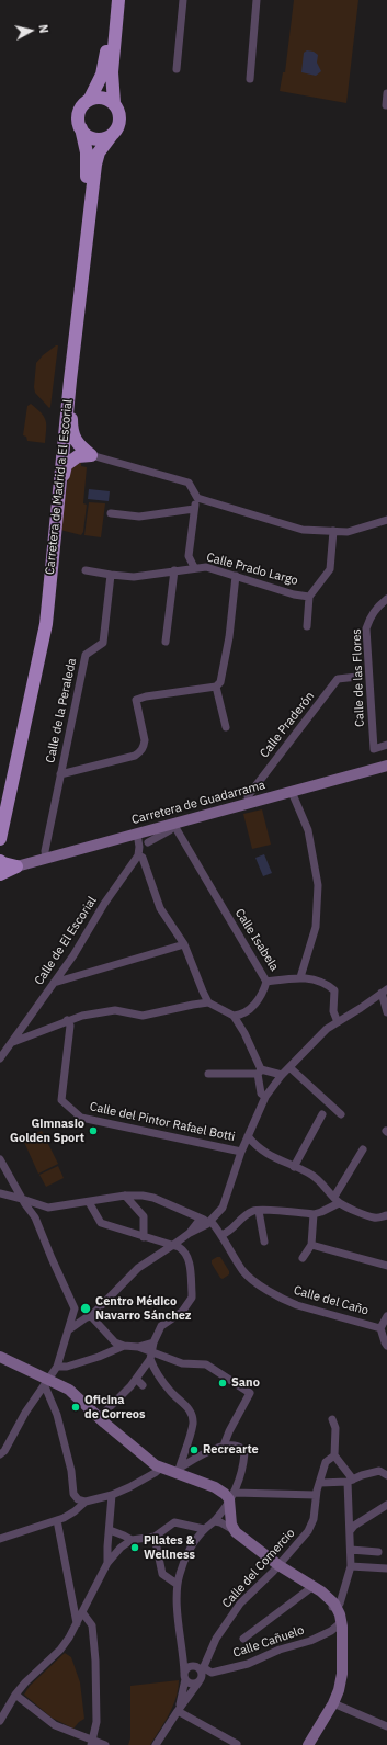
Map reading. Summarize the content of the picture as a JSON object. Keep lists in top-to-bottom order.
{
  "streets": {
    "highway": ["Carretera de Madrid a El Escorial"],
    "main road": ["Carretera de Guadarrama"],
    "street": [
      "Calle Prado Largo",
      "Calle de las Flores",
      "Calle de la Peraleda",
      "Calle Praderón",
      "Calle Isabela",
      "Calle de El Escorial",
      "Calle del Pintor Rafael Botti",
      "Calle del Caño",
      "Calle del Comercio",
      "Calle Cañuelo"
    ]
  },
  "crossings": [
    ["Calle Prado Largo", "Calle de la Peraleda"],
    ["Calle de la Peraleda", "Carretera de Guadarrama"],
    ["Calle Praderón", "Carretera de Guadarrama"],
    ["Carretera de Guadarrama", "Calle Isabela"],
    ["Carretera de Guadarrama", "Calle de El Escorial"],
    ["Calle del Comercio", "Calle Cañuelo"]
  ],
  "places": [
    "Gimnasio Golden Sport",
    "Centro Médico Navarro Sánchez",
    "Sano",
    "Oficina de Correos",
    "Recrearte",
    "Pilates & Wellness"
  ],
  "north": "right"
}
